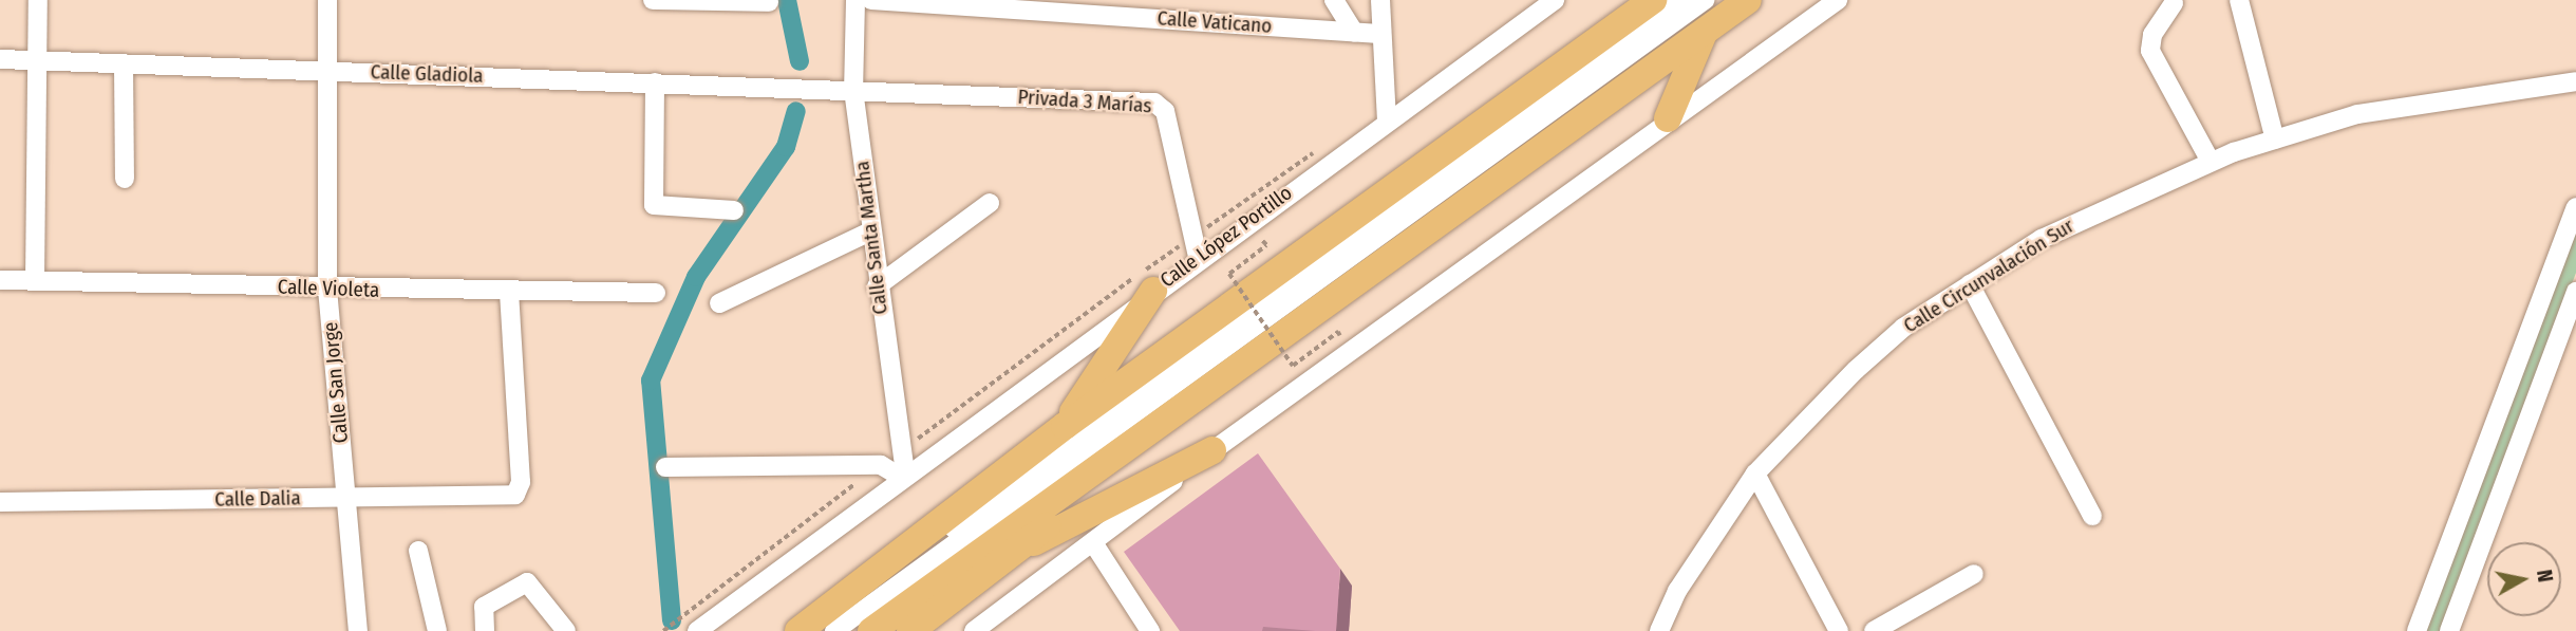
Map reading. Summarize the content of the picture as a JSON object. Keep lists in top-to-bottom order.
{
  "streets": {
    "street": [
      "Calle Vaticano",
      "Calle Gladiola",
      "Privada 3 Marías",
      "Calle López Portillo",
      "Calle Santa Martha",
      "Calle Circunvalación Sur",
      "Calle Violeta",
      "Calle San Jorge",
      "Calle Dalia"
    ]
  },
  "crossings": [
    ["Calle Gladiola", "Privada 3 Marías"],
    ["Calle Gladiola", "Calle Santa Martha"],
    ["Calle Gladiola", "Calle San Jorge"],
    ["Privada 3 Marías", "Calle López Portillo"],
    ["Privada 3 Marías", "Calle Santa Martha"],
    ["Calle López Portillo", "Calle Santa Martha"],
    ["Calle Violeta", "Calle San Jorge"],
    ["Calle Violeta", "Calle Dalia"],
    ["Calle San Jorge", "Calle Dalia"]
  ],
  "north": "right"
}
